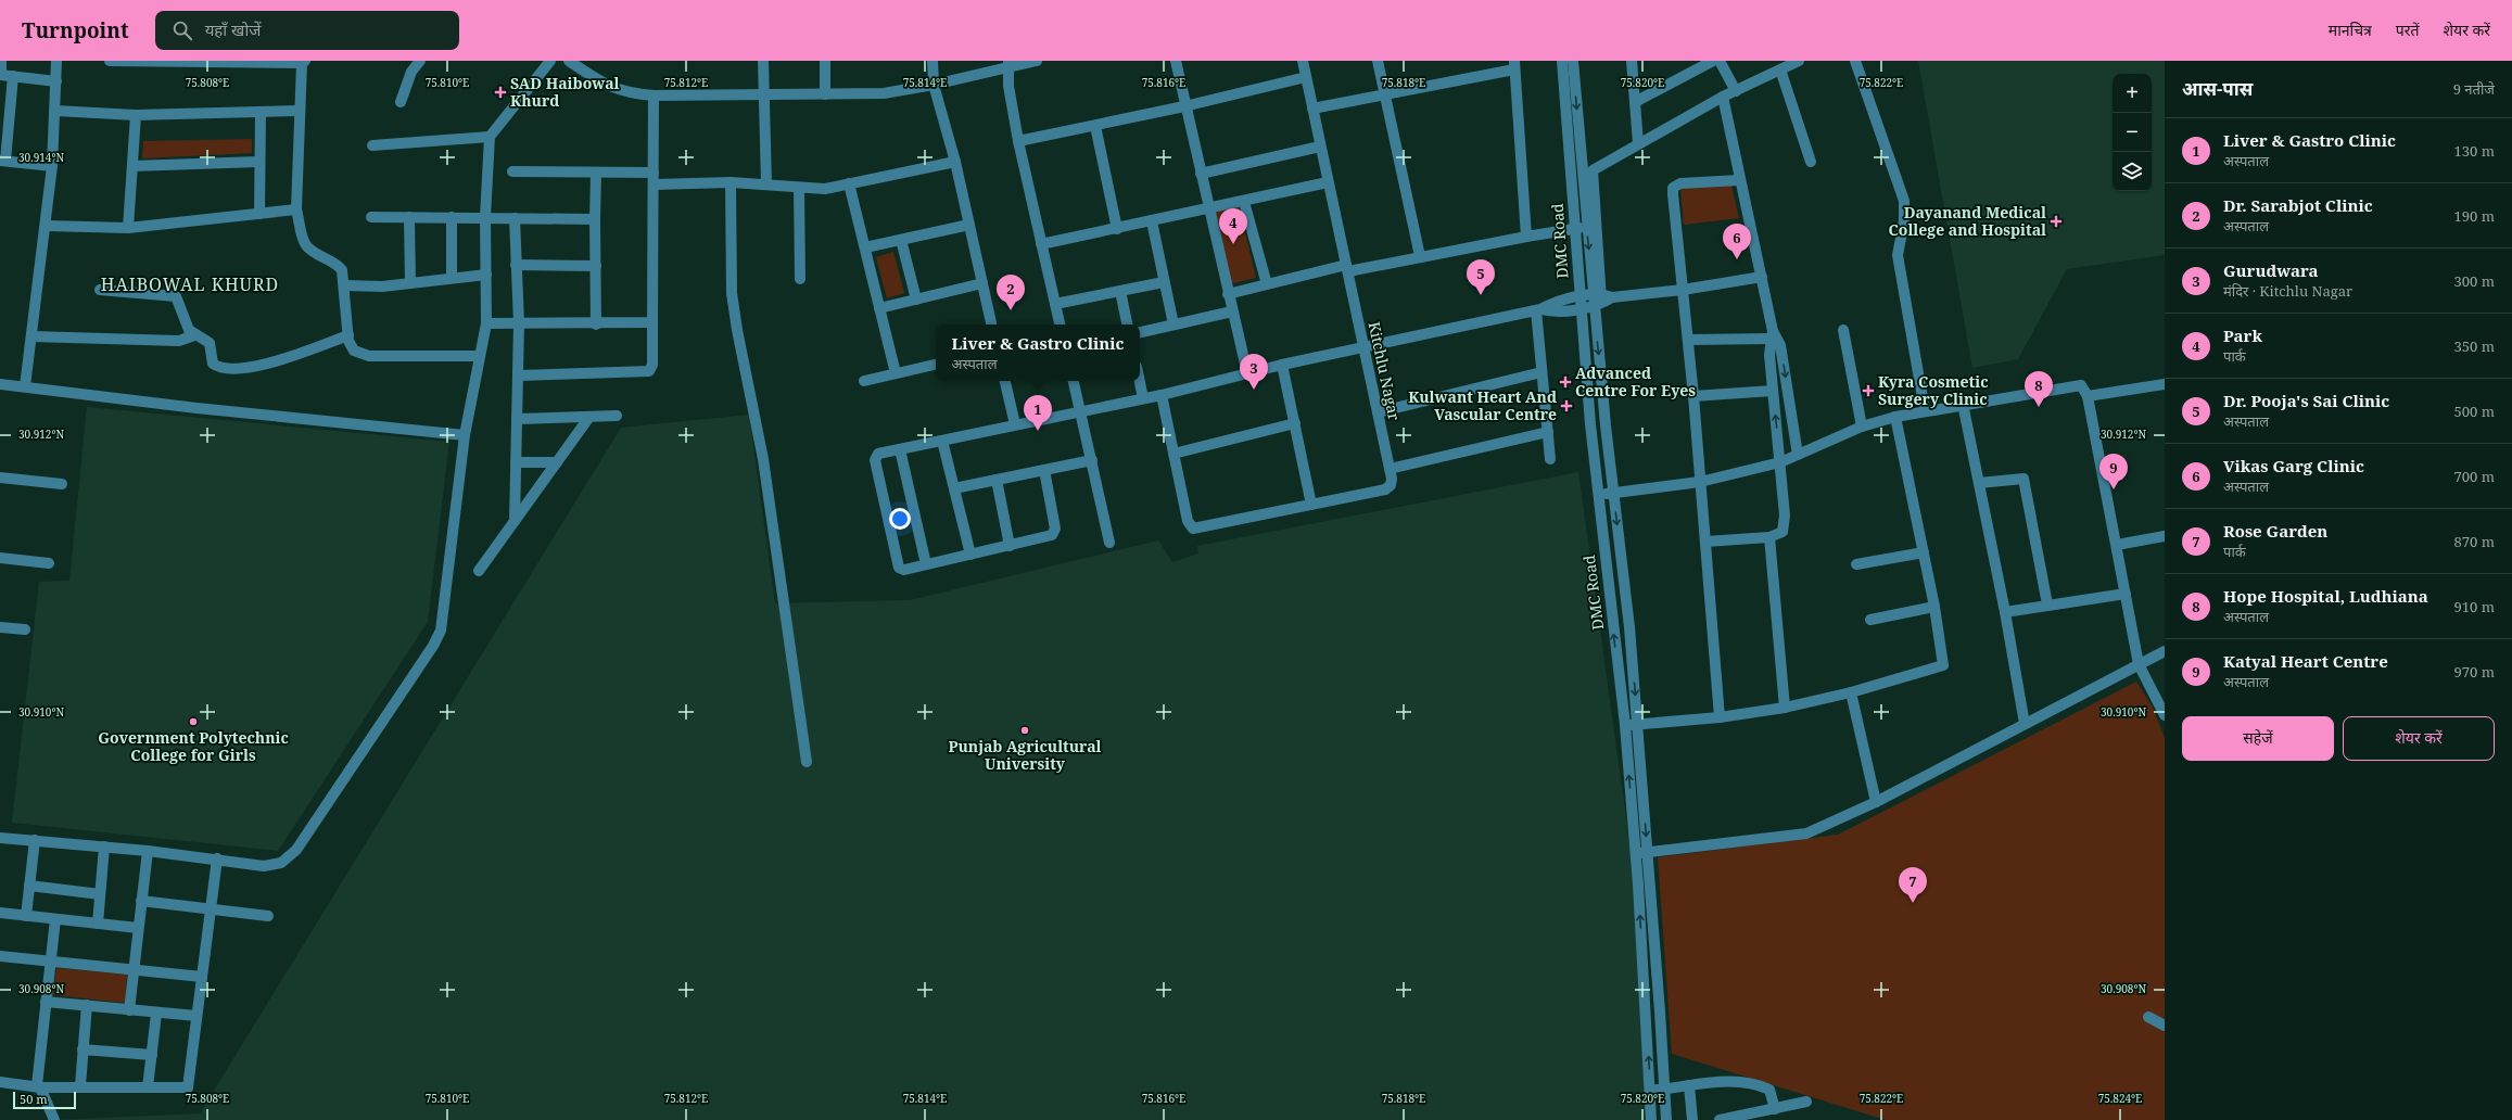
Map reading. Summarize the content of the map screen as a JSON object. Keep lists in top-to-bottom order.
{
  "streets": {
    "street": ["DMC Road", "Kitchlu Nagar"]
  },
  "districts": ["HAIBOWAL KHURD"],
  "places": {
    "health": [
      "SAD Haibowal Khurd",
      "Dayanand Medical College and Hospital",
      "Advanced Centre For Eyes",
      "Kyra Cosmetic Surgery Clinic",
      "Kulwant Heart And Vascular Centre"
    ],
    "other": ["Government Polytechnic College for Girls", "Punjab Agricultural University"]
  },
  "scale_bar": "50 m",
  "page": {
    "header": "Turnpoint",
    "search": "यहाँ खोजें",
    "nav": ["मानचित्र", "परतें", "शेयर करें"],
    "heading": ["आस-पास", "9 नतीजे"],
    "map_buttons": ["+", "−"],
    "list": [
      {
        "mark": "1",
        "name": "Liver & Gastro Clinic",
        "note": "अस्पताल",
        "value": "130 m"
      },
      {
        "mark": "2",
        "name": "Dr. Sarabjot Clinic",
        "note": "अस्पताल",
        "value": "190 m"
      },
      {
        "mark": "3",
        "name": "Gurudwara",
        "note": "मंदिर · Kitchlu Nagar",
        "value": "300 m"
      },
      {
        "mark": "4",
        "name": "Park",
        "note": "पार्क",
        "value": "350 m"
      },
      {
        "mark": "5",
        "name": "Dr. Pooja's Sai Clinic",
        "note": "अस्पताल",
        "value": "500 m"
      },
      {
        "mark": "6",
        "name": "Vikas Garg Clinic",
        "note": "अस्पताल",
        "value": "700 m"
      },
      {
        "mark": "7",
        "name": "Rose Garden",
        "note": "पार्क",
        "value": "870 m"
      },
      {
        "mark": "8",
        "name": "Hope Hospital, Ludhiana",
        "note": "अस्पताल",
        "value": "910 m"
      },
      {
        "mark": "9",
        "name": "Katyal Heart Centre",
        "note": "अस्पताल",
        "value": "970 m"
      }
    ],
    "pins": [
      "4",
      "6",
      "5",
      "2",
      "3",
      "8",
      "1",
      "9",
      "7"
    ],
    "popup": ["Liver & Gastro Clinic", "अस्पताल"],
    "buttons": ["सहेजें", "शेयर करें"],
    "scale": "50 m"
  },
  "coordinates": [
    "75.808°E",
    "75.810°E",
    "75.812°E",
    "75.814°E",
    "75.816°E",
    "75.818°E",
    "75.820°E",
    "75.822°E",
    "30.914°N",
    "30.912°N",
    "30.910°N",
    "30.908°N",
    "75.824°E"
  ]
}
